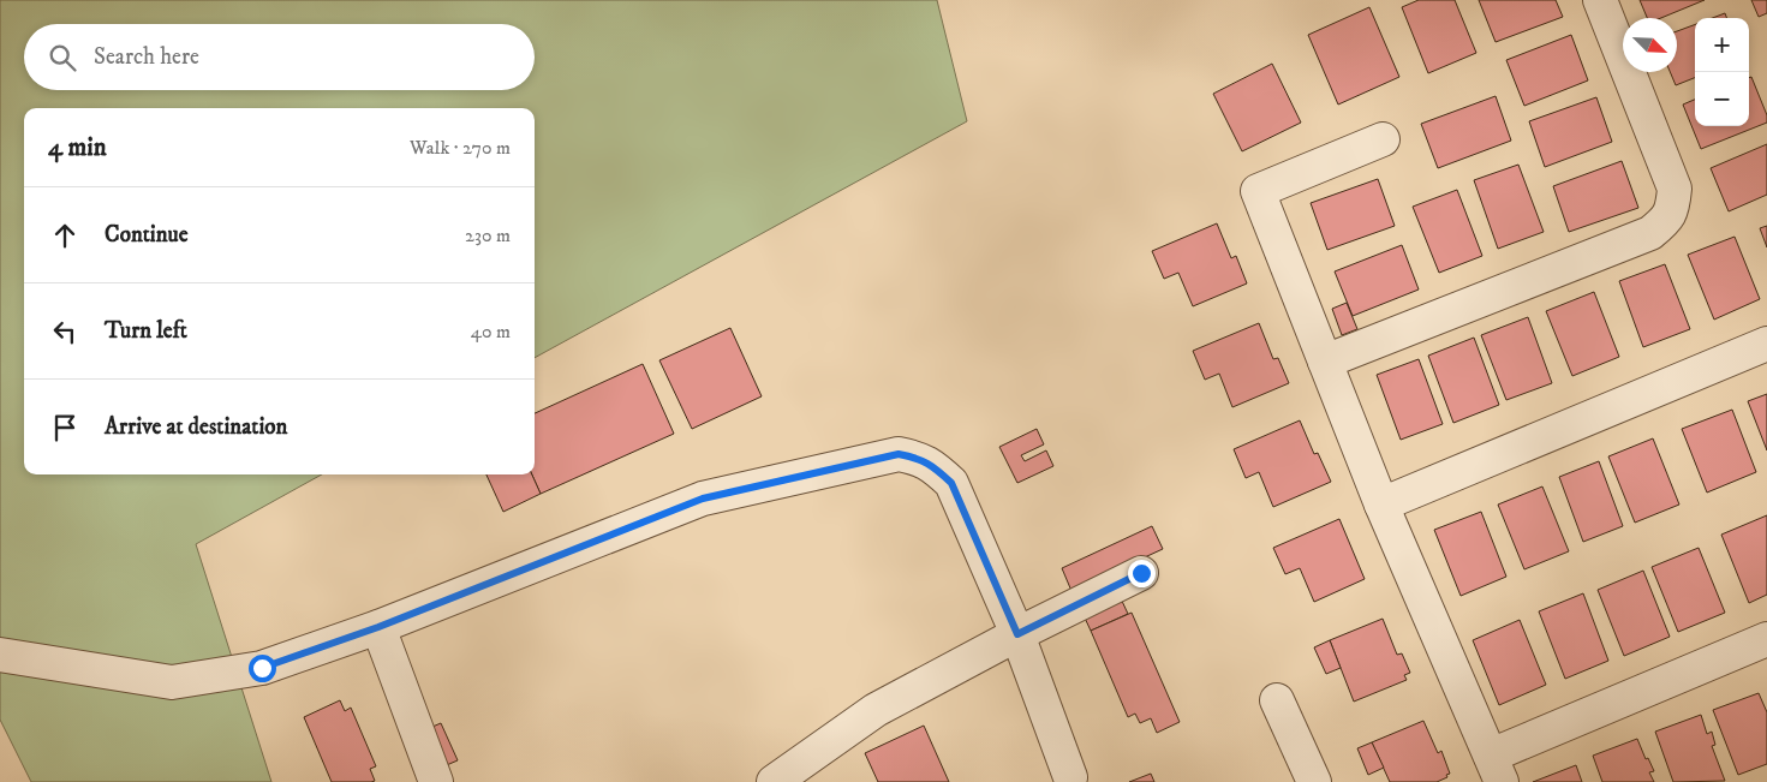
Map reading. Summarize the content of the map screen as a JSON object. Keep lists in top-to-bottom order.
{
  "north": "bottom right",
  "page": {
    "map_buttons": ["+", "−"],
    "search": "Search here",
    "heading": ["4 min", "Walk · 270 m"],
    "list": [
      ["Continue", "230 m"],
      ["Turn left", "40 m"],
      "Arrive at destination"
    ]
  }
}
